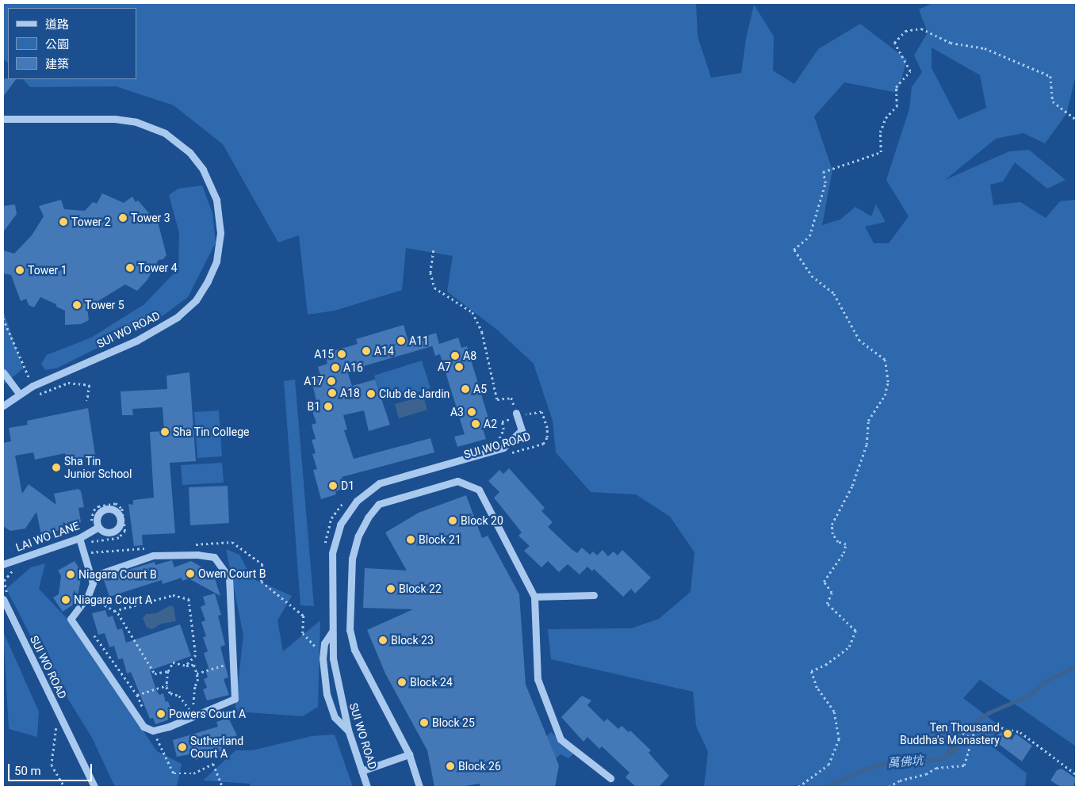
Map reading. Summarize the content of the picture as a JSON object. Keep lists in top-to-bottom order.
{
  "streets": {
    "street": ["SUI WO ROAD", "LAI WO LANE"]
  },
  "water": ["萬佛坑"],
  "places": [
    "Tower 3",
    "Tower 2",
    "Tower 4",
    "Tower 1",
    "Tower 5",
    "A11",
    "A14",
    "A15",
    "A8",
    "A7",
    "A16",
    "A17",
    "A5",
    "A18",
    "Club de Jardin",
    "B1",
    "A3",
    "A2",
    "Sha Tin College",
    "Sha Tin Junior School",
    "D1",
    "Block 20",
    "Block 21",
    "Owen Court B",
    "Niagara Court B",
    "Block 22",
    "Niagara Court A",
    "Block 23",
    "Block 24",
    "Powers Court A",
    "Block 25",
    "Ten Thousand Buddha's Monastery",
    "Sutherland Court A",
    "Block 26"
  ],
  "legend": ["道路", "公園", "建築"],
  "scale_bar": "50 m"
}
